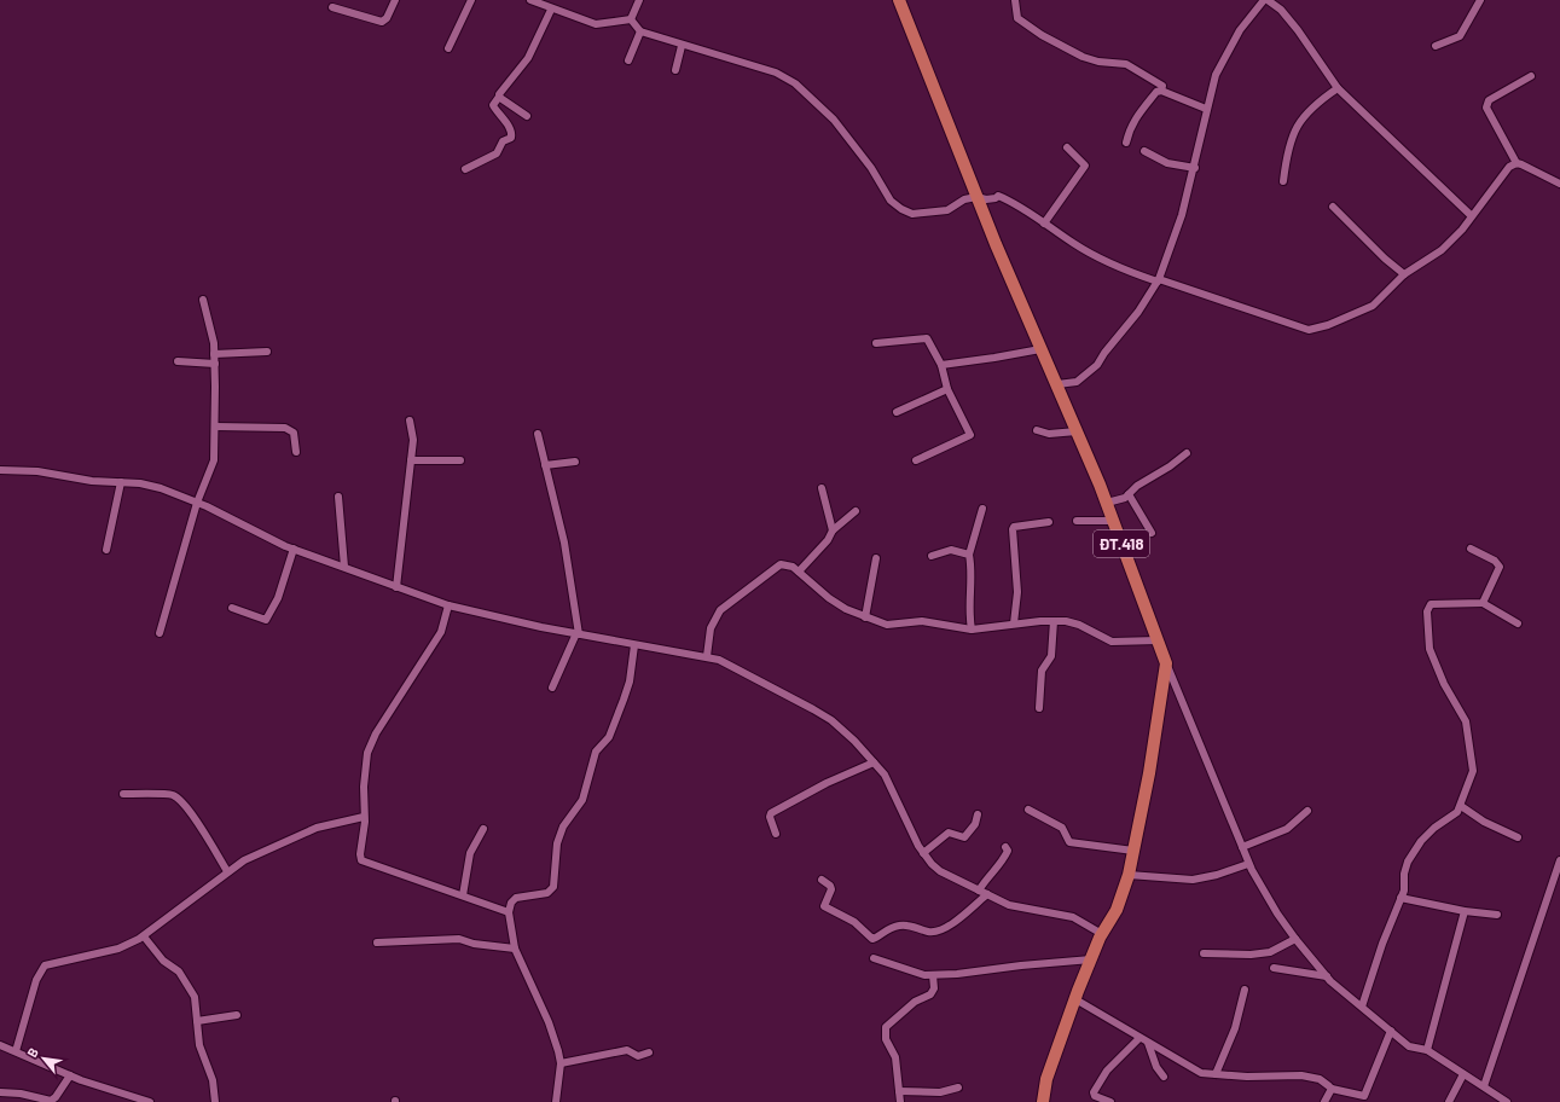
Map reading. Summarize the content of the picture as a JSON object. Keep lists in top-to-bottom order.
{
  "streets": {
    "main road": ["ĐT.418"]
  },
  "north": "top left"
}
